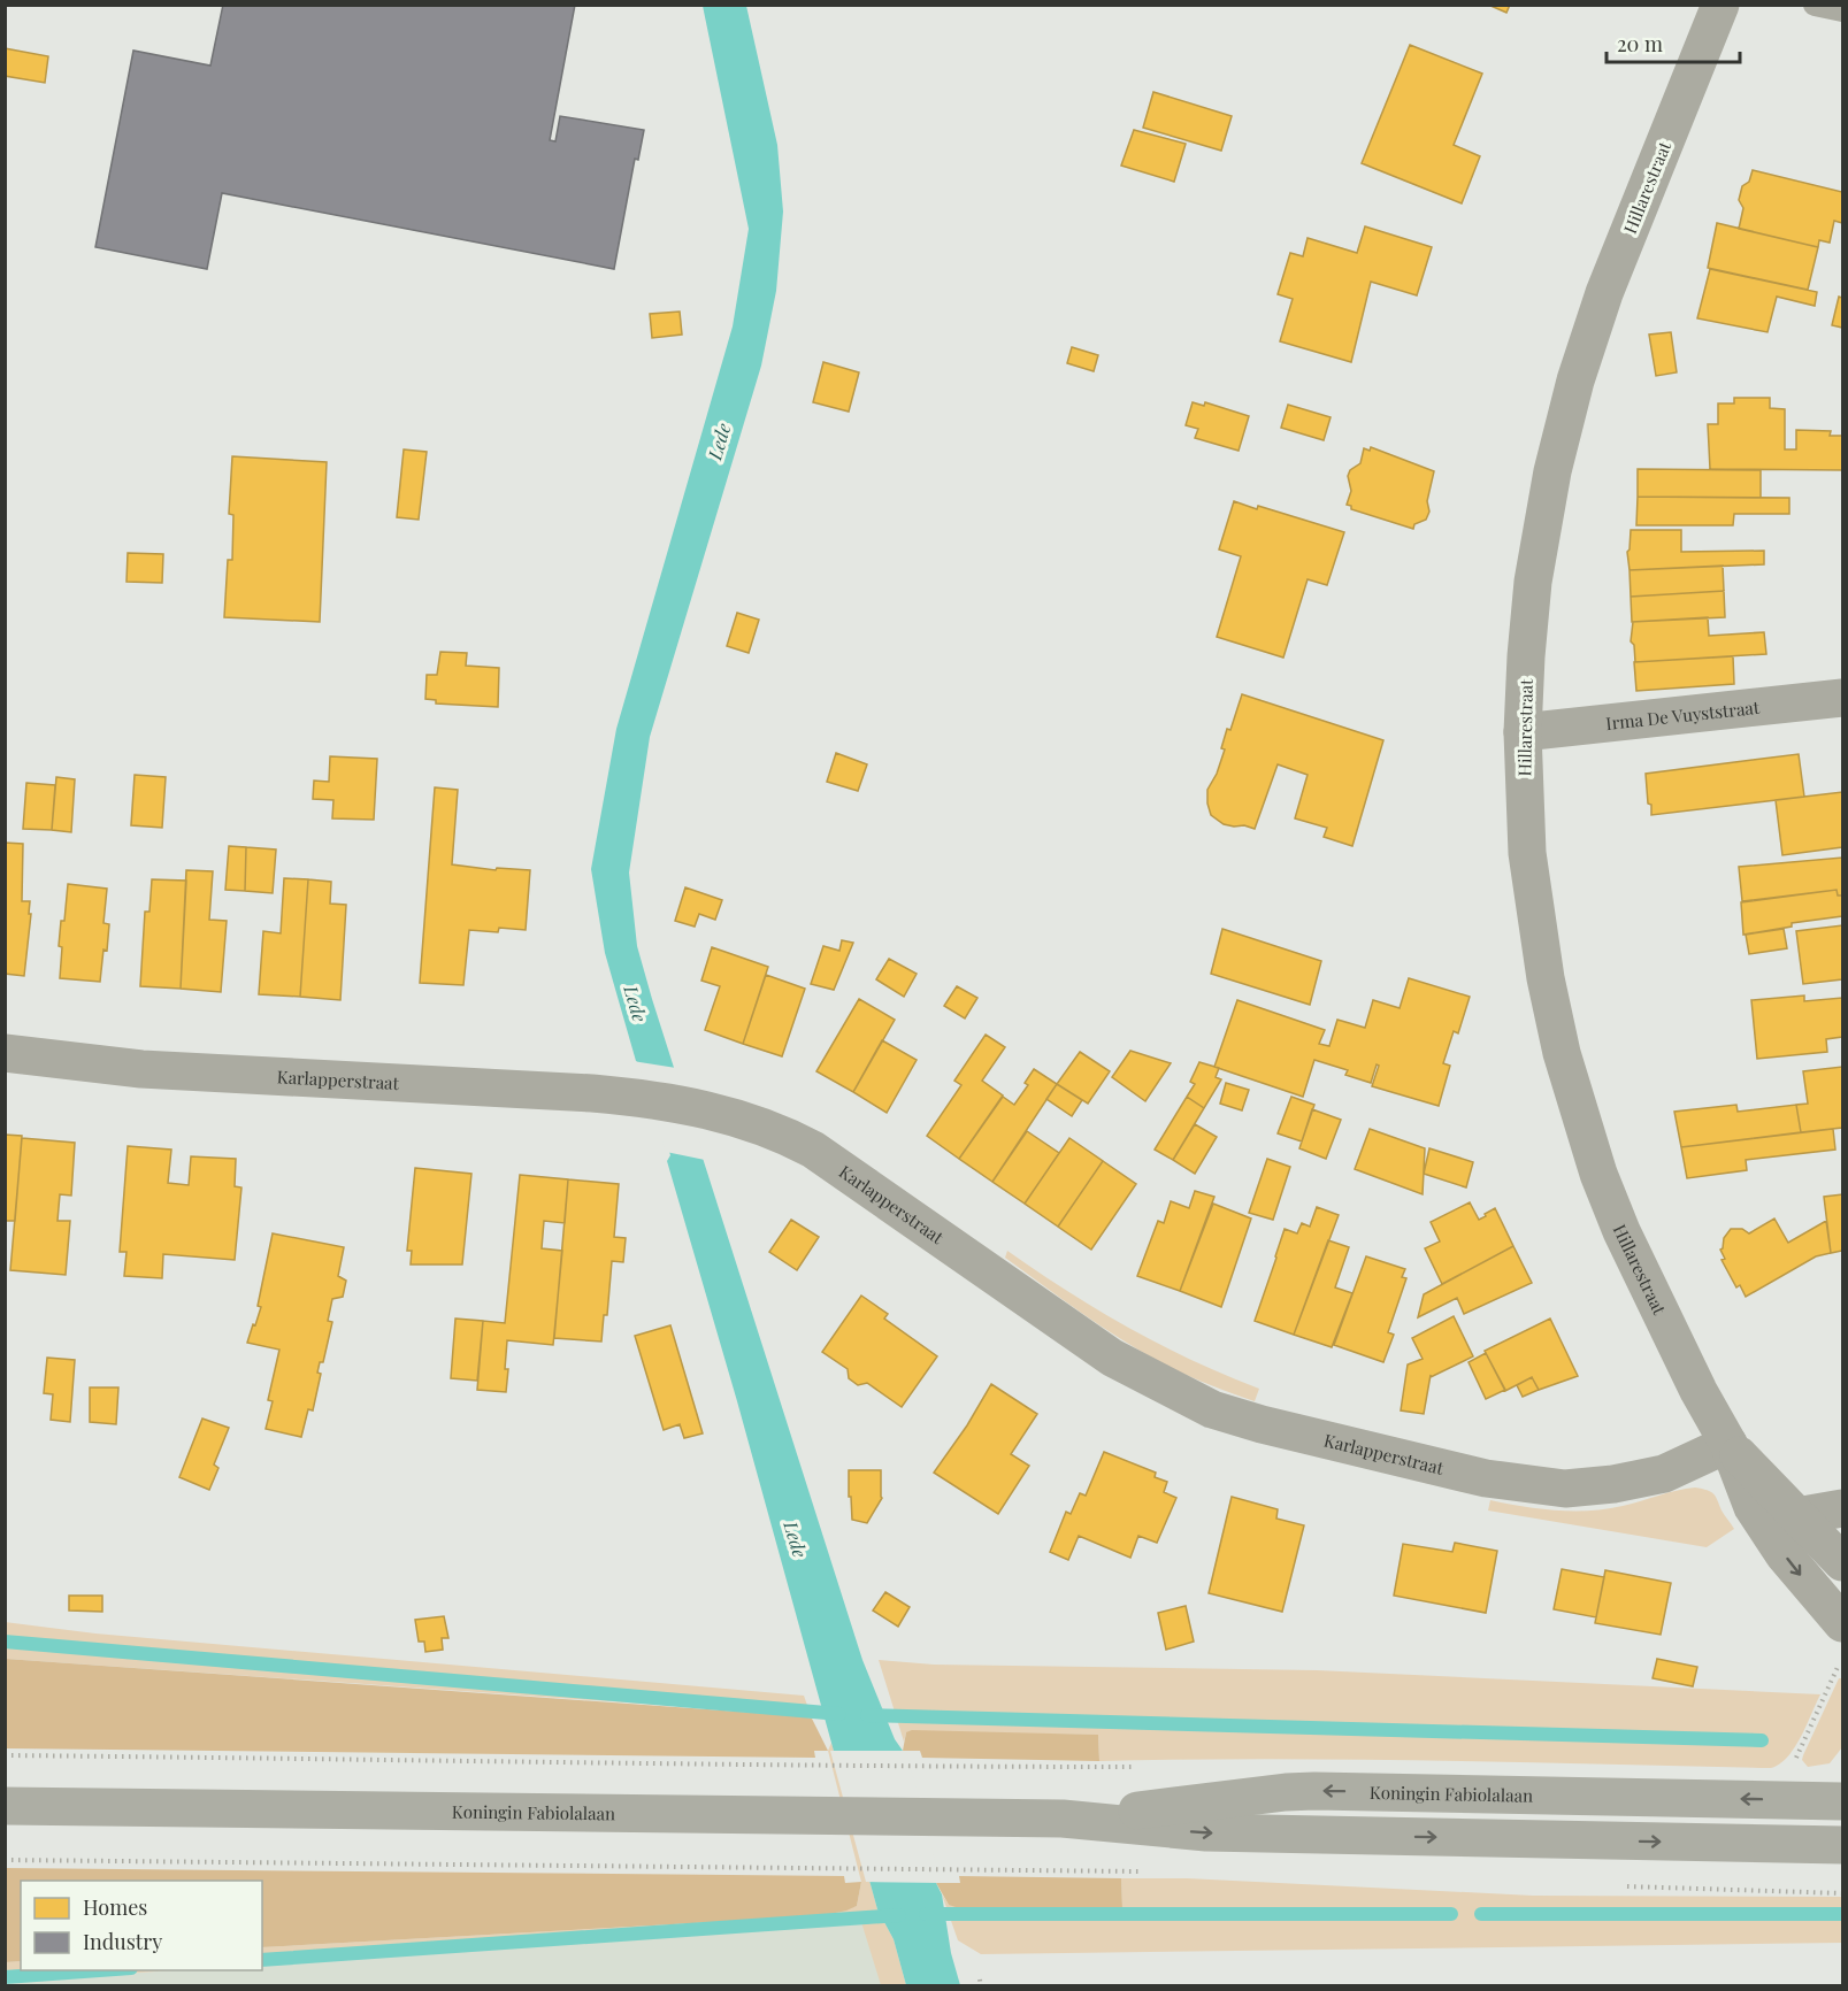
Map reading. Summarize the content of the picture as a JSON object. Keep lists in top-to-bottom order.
{
  "streets": {
    "main road": ["Koningin Fabiolalaan"],
    "street": ["Hillarestraat", "Irma De Vuyststraat", "Karlapperstraat"]
  },
  "crossings": [
    ["Hillarestraat", "Irma De Vuyststraat"],
    ["Hillarestraat", "Karlapperstraat"]
  ],
  "water": ["Lede"],
  "legend": ["Homes", "Industry"],
  "scale_bar": "20 m"
}
